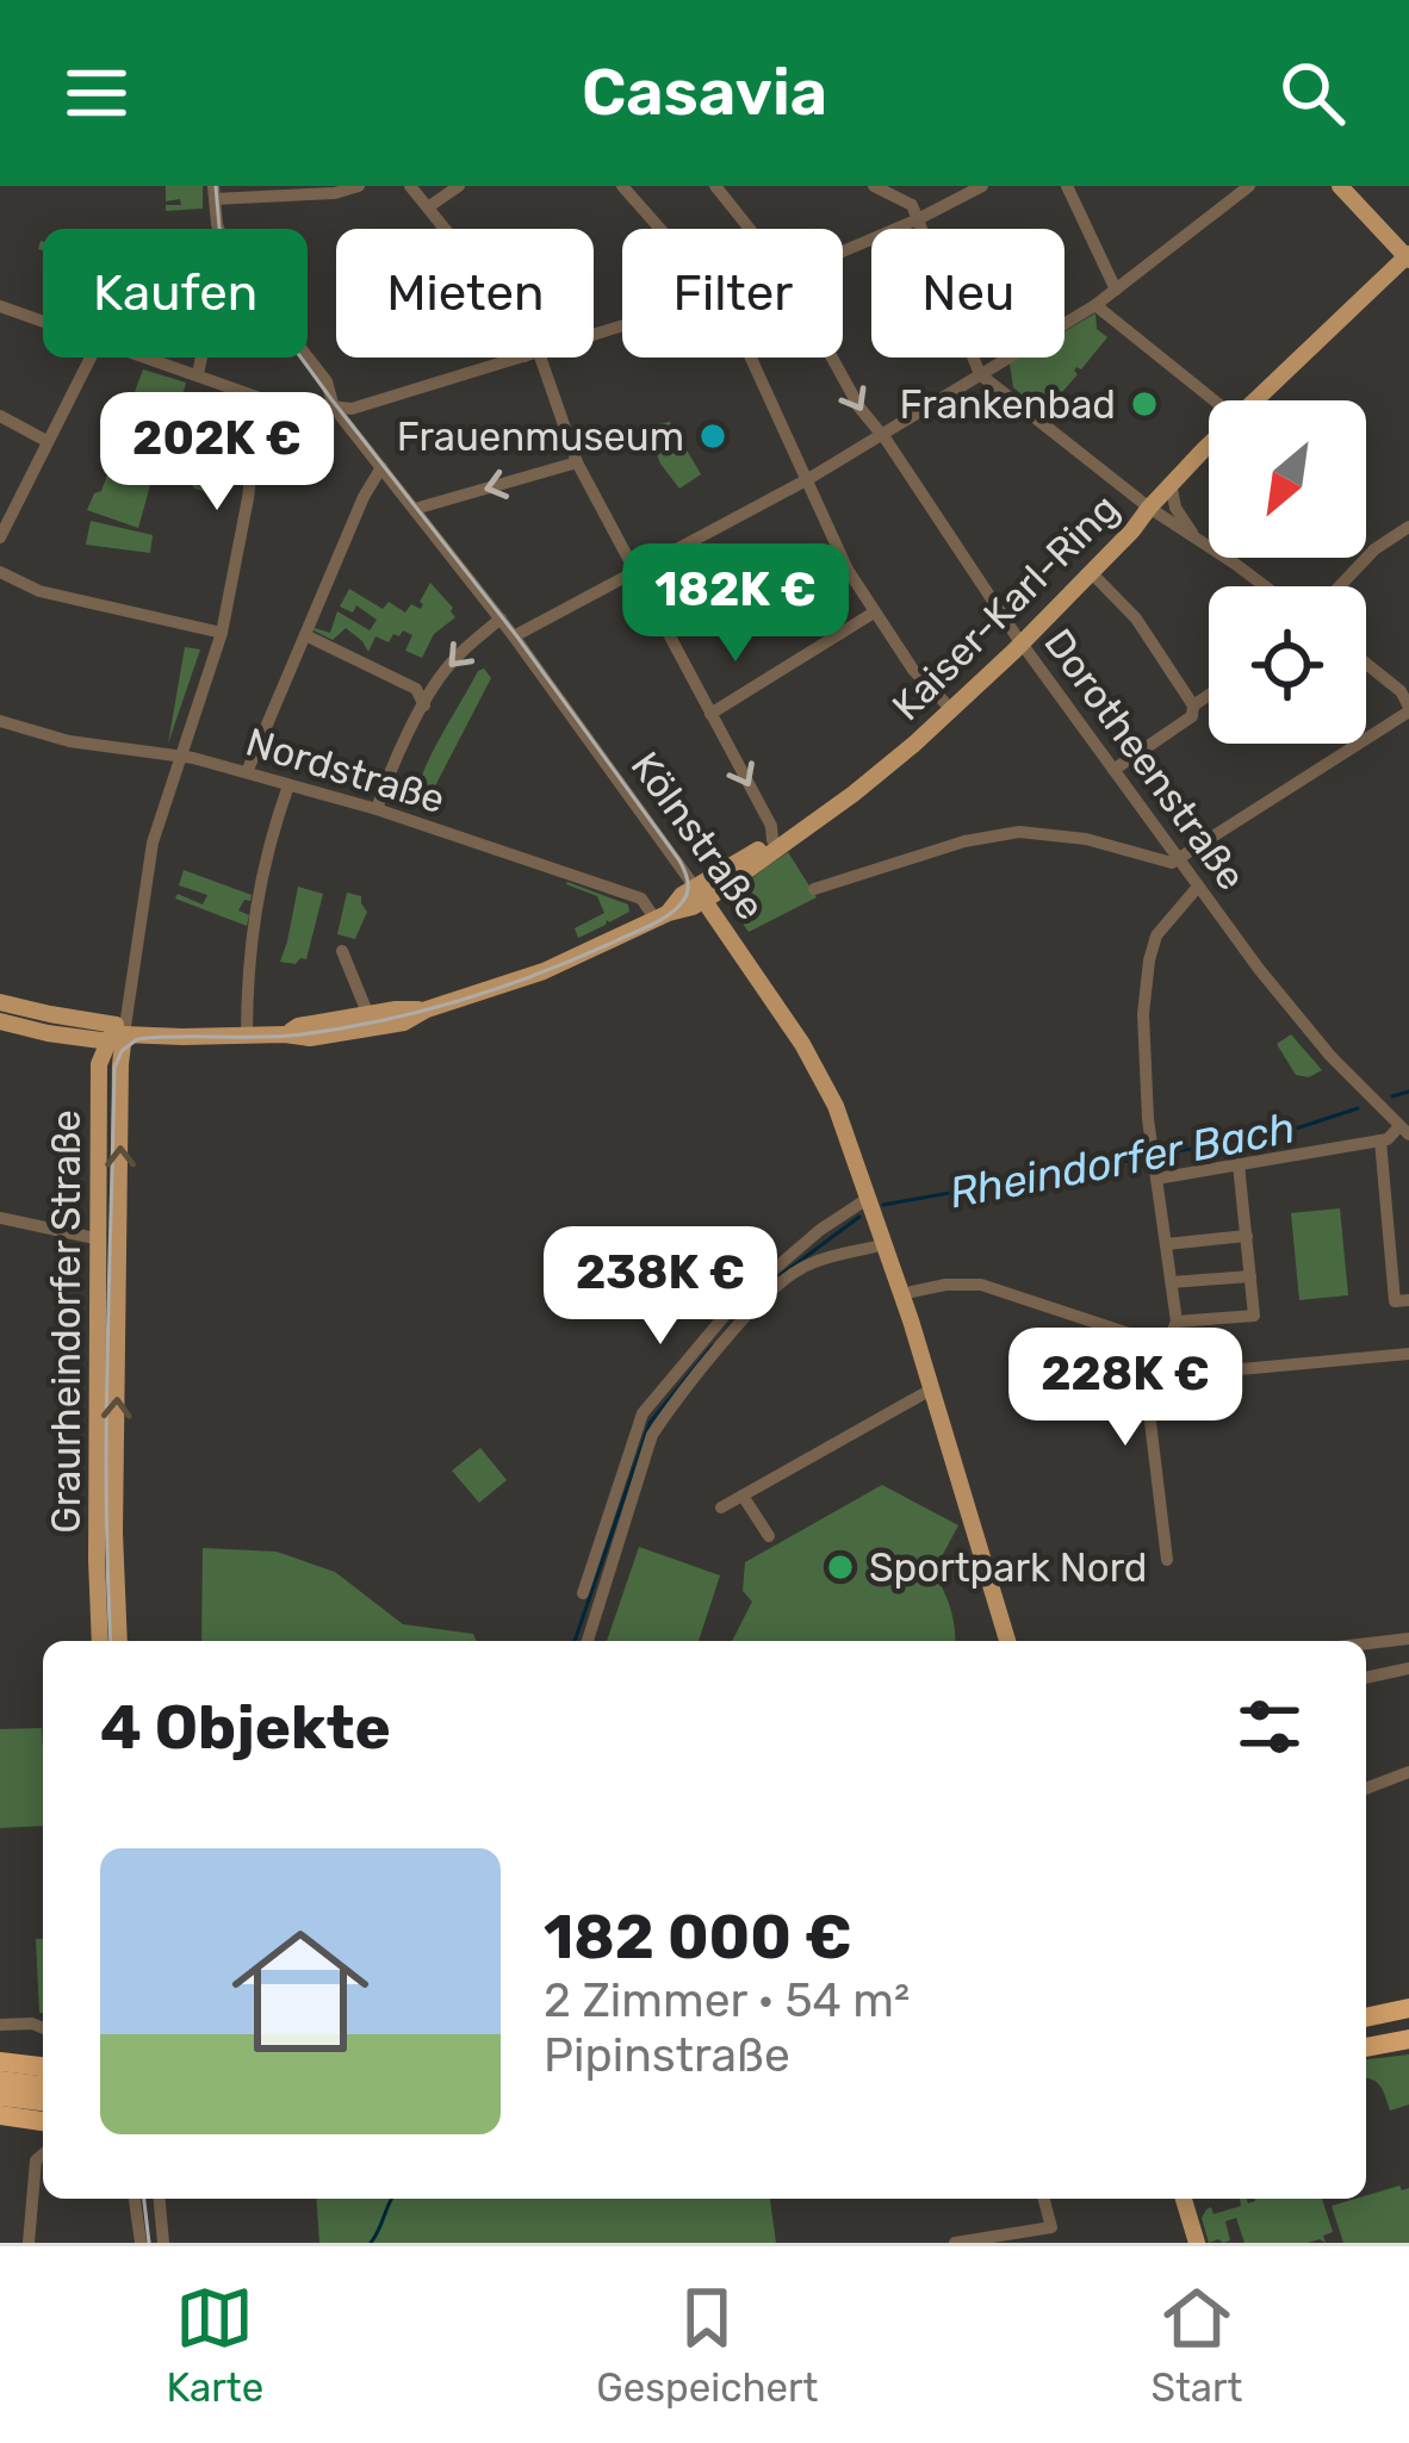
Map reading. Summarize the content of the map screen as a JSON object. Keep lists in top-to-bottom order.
{
  "streets": {
    "main road": ["Kaiser-Karl-Ring", "Kölnstraße", "Graurheindorfer Straße"],
    "street": ["Dorotheenstraße", "Nordstraße"]
  },
  "crossings": [
    ["Kaiser-Karl-Ring", "Dorotheenstraße"],
    ["Kaiser-Karl-Ring", "Nordstraße"],
    ["Kaiser-Karl-Ring", "Kölnstraße"],
    ["Kaiser-Karl-Ring", "Graurheindorfer Straße"],
    ["Nordstraße", "Graurheindorfer Straße"]
  ],
  "water": ["Rheindorfer Bach"],
  "places": ["Frankenbad", "Frauenmuseum", "Sportpark Nord"],
  "north": "bottom left",
  "page": {
    "header": "Casavia",
    "chip": [
      "Kaufen",
      "Mieten",
      "Filter",
      "Neu"
    ],
    "price": [
      "202K €",
      "182K €",
      "238K €",
      "228K €"
    ],
    "heading": "4 Objekte",
    "list": [
      {
        "name": "182 000 €",
        "note": "2 Zimmer · 54 m² · Pipinstraße"
      }
    ],
    "tabs": ["Karte", "Gespeichert", "Start"]
  }
}
